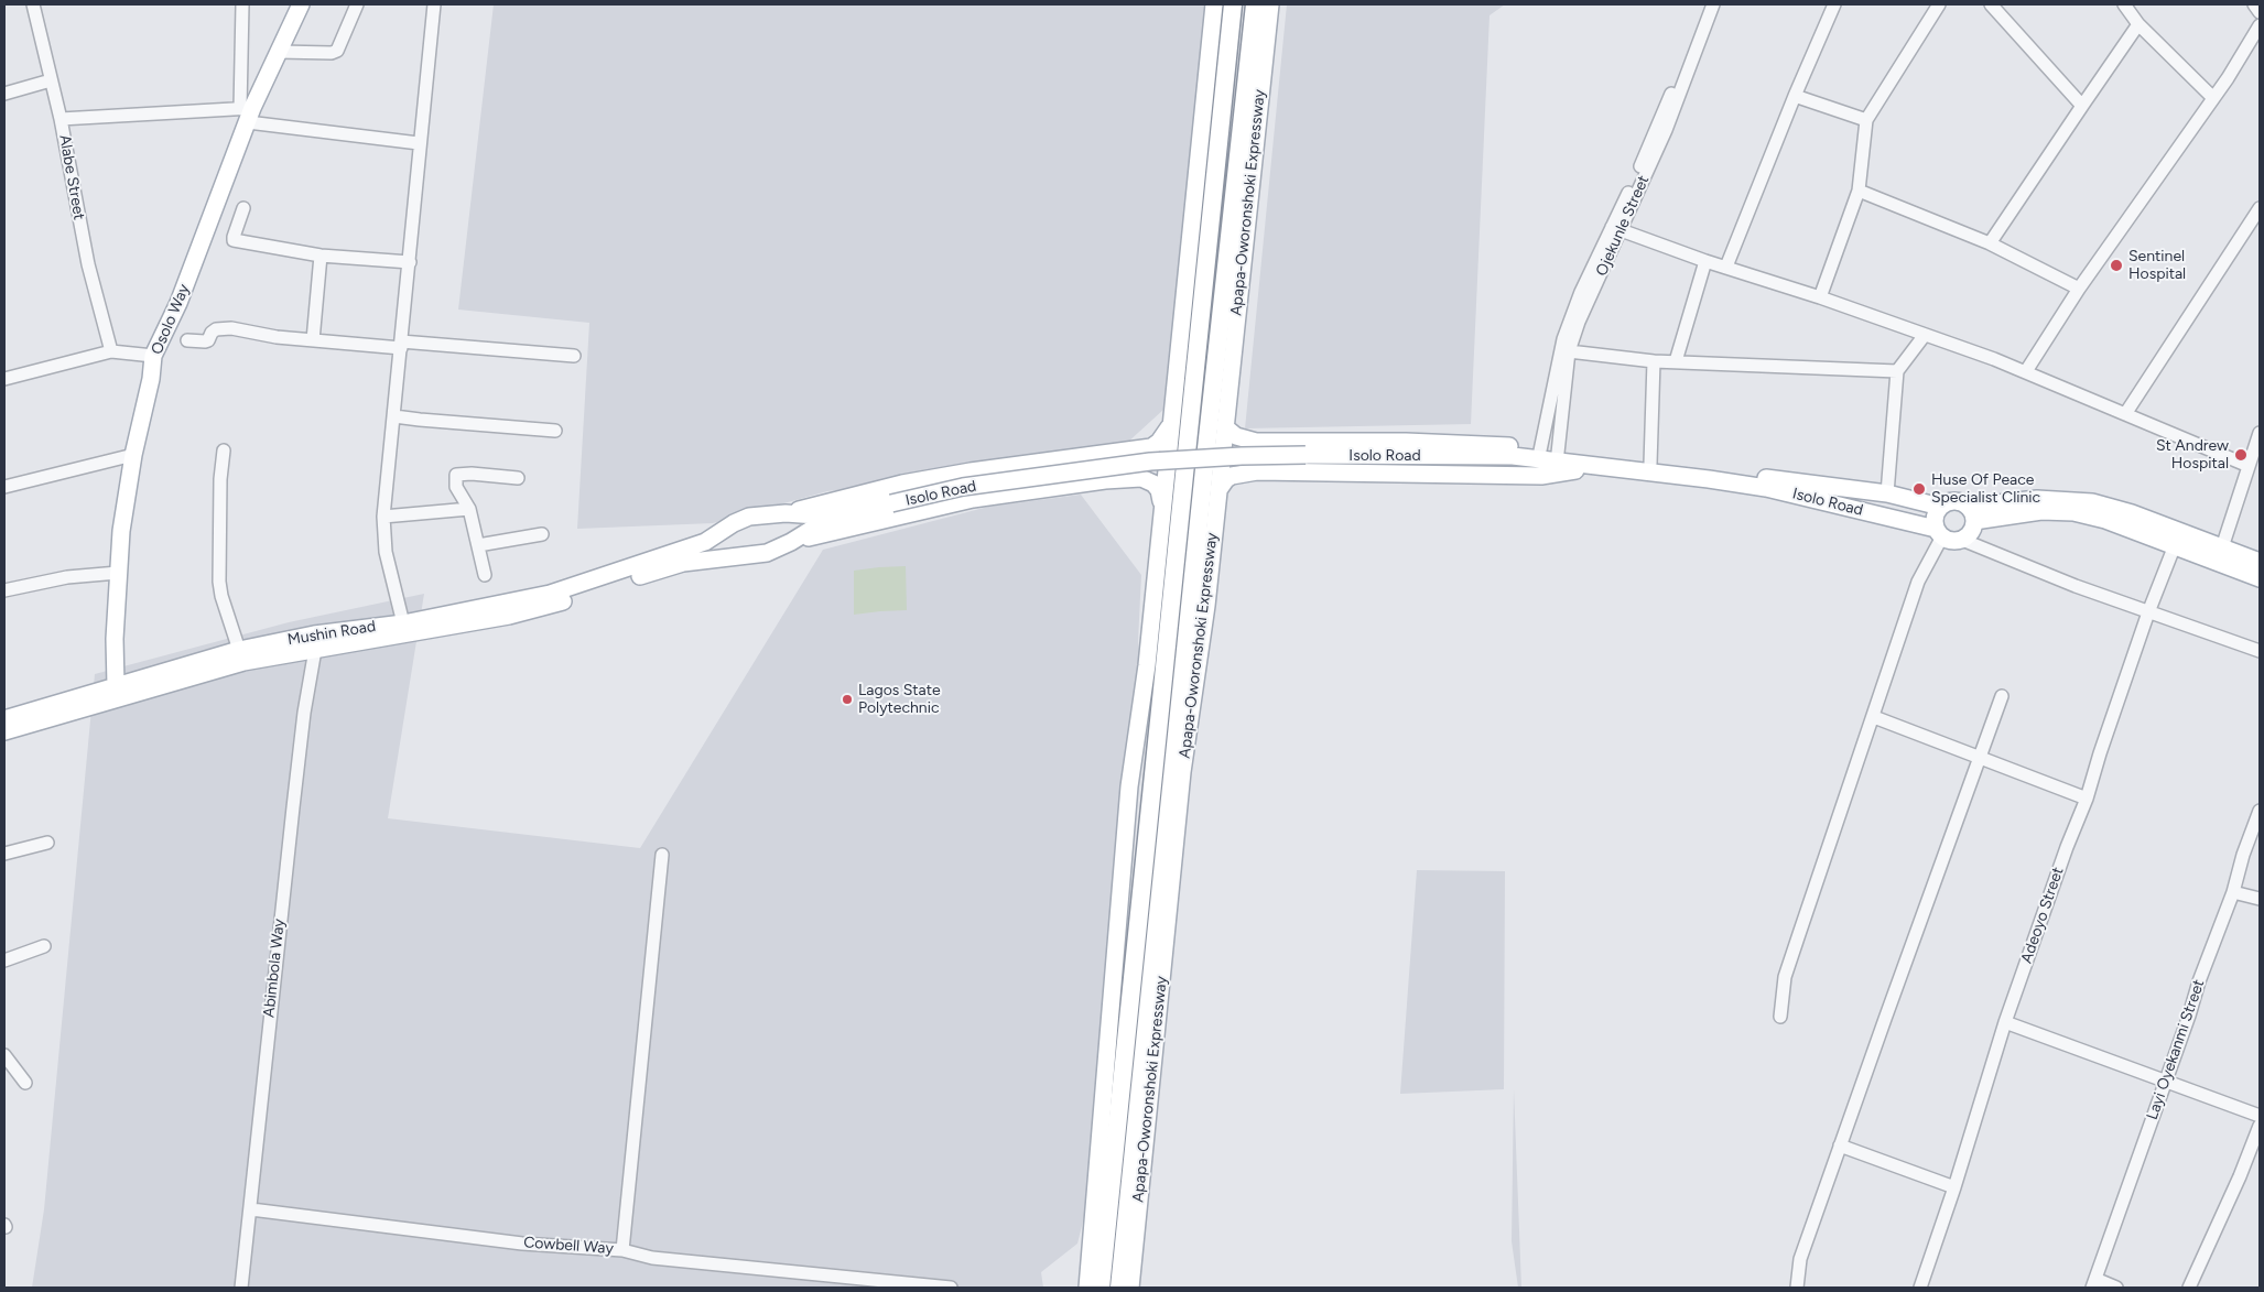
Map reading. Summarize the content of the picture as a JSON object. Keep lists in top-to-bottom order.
{
  "streets": {
    "highway": ["Apapa-Oworonshoki Expressway"],
    "main road": ["Osolo Way", "Isolo Road", "Mushin Road"],
    "street": [
      "Alabe Street",
      "Ojekunle Street",
      "Adeoyo Street",
      "Abimbola Way",
      "Layi Oyekanmi Street",
      "Cowbell Way"
    ]
  },
  "crossings": [
    ["Osolo Way", "Mushin Road"],
    ["Mushin Road", "Abimbola Way"],
    ["Abimbola Way", "Cowbell Way"]
  ],
  "places": [
    "Sentinel Hospital",
    "St Andrew Hospital",
    "Huse Of Peace Specialist Clinic",
    "Lagos State Polytechnic"
  ]
}
